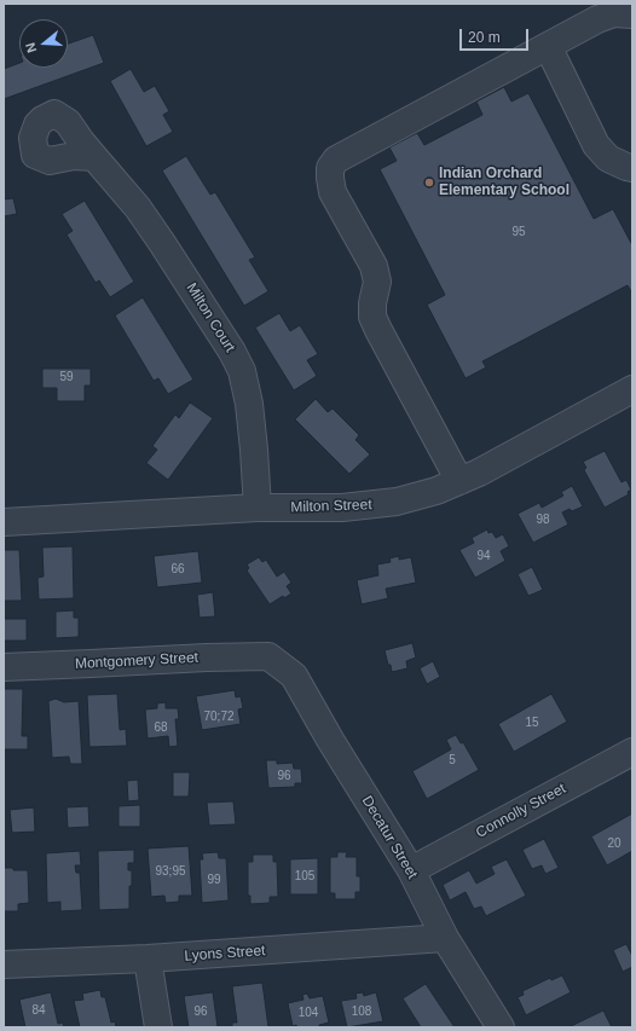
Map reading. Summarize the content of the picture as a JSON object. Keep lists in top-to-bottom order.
{
  "streets": {
    "street": [
      "Milton Court",
      "Milton Street",
      "Montgomery Street",
      "Connolly Street",
      "Decatur Street",
      "Lyons Street"
    ]
  },
  "crossings": [
    ["Milton Court", "Milton Street"],
    ["Montgomery Street", "Decatur Street"],
    ["Connolly Street", "Decatur Street"],
    ["Decatur Street", "Lyons Street"]
  ],
  "places": ["Indian Orchard Elementary School"],
  "house_numbers": [
    "95",
    "59",
    "98",
    "94",
    "66",
    "70;72",
    "15",
    "68",
    "5",
    "96",
    "20",
    "93;95",
    "105",
    "99",
    "84",
    "96",
    "108",
    "104"
  ],
  "scale_bar": "20 m",
  "north": "left"
}
